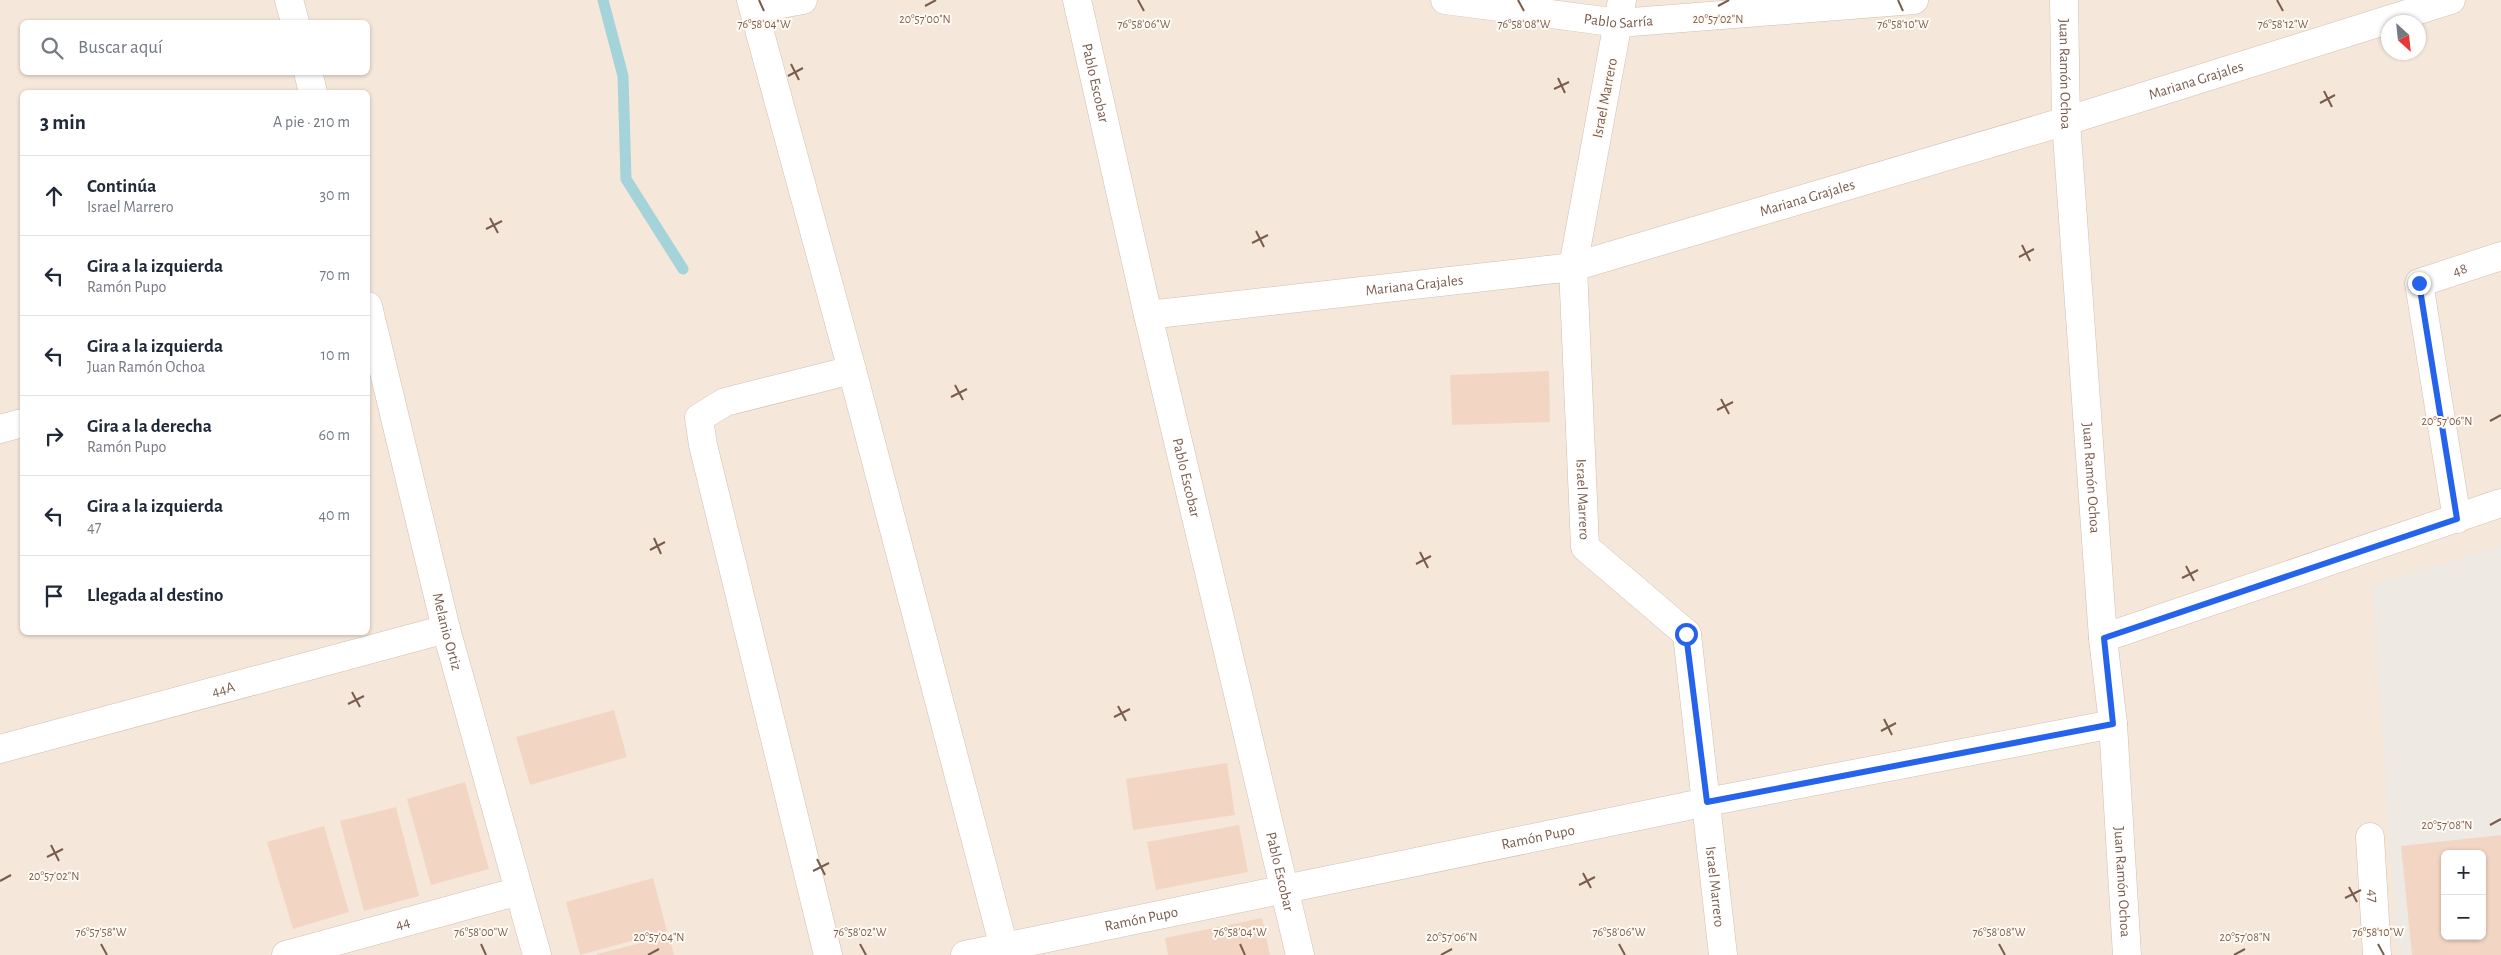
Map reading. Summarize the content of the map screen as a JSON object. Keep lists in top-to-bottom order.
{
  "streets": {
    "street": [
      "Pablo Sarría",
      "Juan Ramón Ochoa",
      "Mariana Grajales",
      "Pablo Escobar",
      "Israel Marrero",
      "48",
      "Melanio Ortiz",
      "44A",
      "Ramón Pupo",
      "47",
      "44"
    ]
  },
  "crossings": [
    ["Pablo Sarría", "Israel Marrero"],
    ["Juan Ramón Ochoa", "Mariana Grajales"],
    ["Juan Ramón Ochoa", "Ramón Pupo"],
    ["Mariana Grajales", "Pablo Escobar"],
    ["Mariana Grajales", "Israel Marrero"],
    ["Pablo Escobar", "Ramón Pupo"],
    ["Israel Marrero", "Ramón Pupo"],
    ["Melanio Ortiz", "44A"],
    ["Melanio Ortiz", "44"]
  ],
  "north": "bottom right",
  "page": {
    "search": "Buscar aquí",
    "heading": ["3 min", "A pie · 210 m"],
    "list": [
      ["Continúa", "Israel Marrero", "30 m"],
      ["Gira a la izquierda", "Ramón Pupo", "70 m"],
      ["Gira a la izquierda", "Juan Ramón Ochoa", "10 m"],
      ["Gira a la derecha", "Ramón Pupo", "60 m"],
      ["Gira a la izquierda", "47", "40 m"],
      "Llegada al destino"
    ],
    "map_buttons": ["+", "−"]
  },
  "coordinates": [
    "20°57'02\"N",
    "20°57'00\"N",
    "76°58'04\"W",
    "76°58'06\"W",
    "76°58'08\"W",
    "76°58'10\"W",
    "76°58'12\"W",
    "20°57'06\"N",
    "20°57'08\"N",
    "76°57'58\"W",
    "76°58'00\"W",
    "76°58'02\"W",
    "20°57'04\"N"
  ]
}
